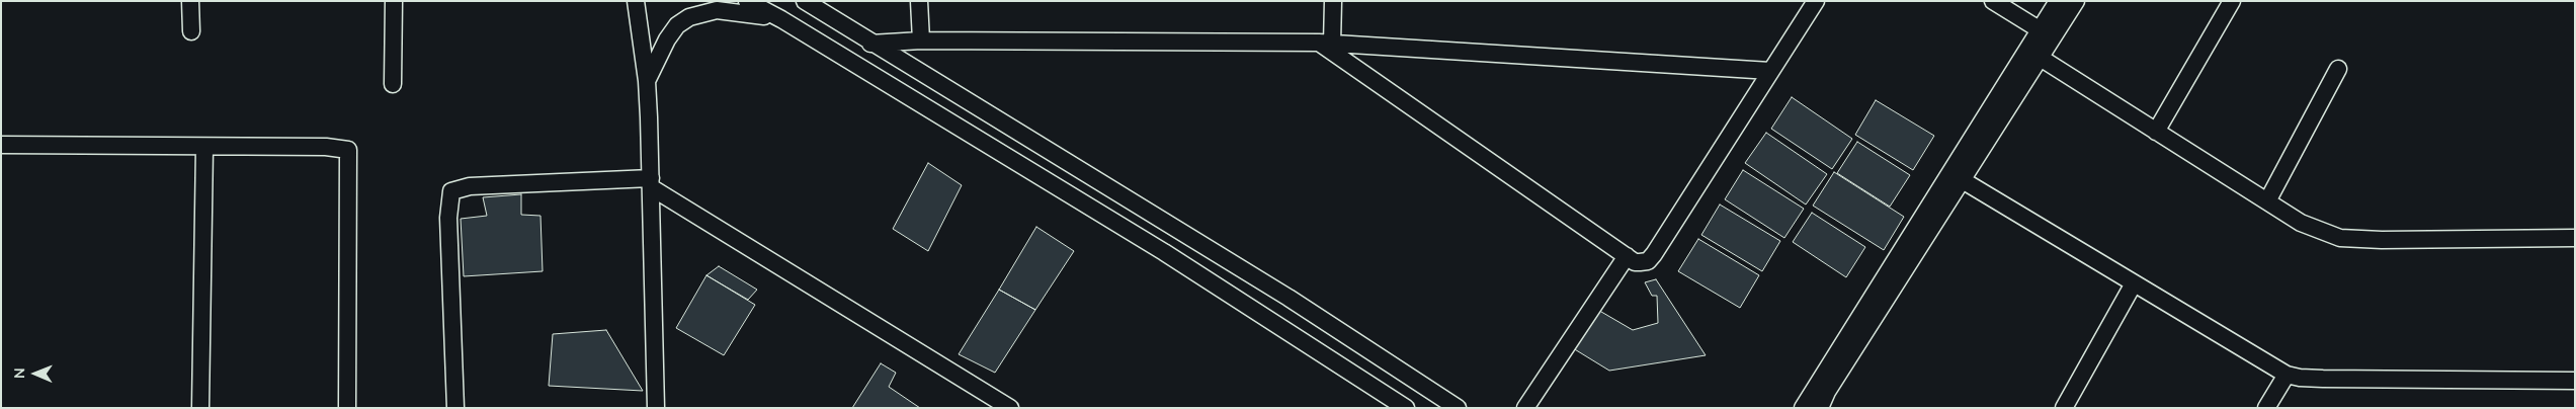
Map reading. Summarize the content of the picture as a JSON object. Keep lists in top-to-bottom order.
{
  "north": "left"
}
